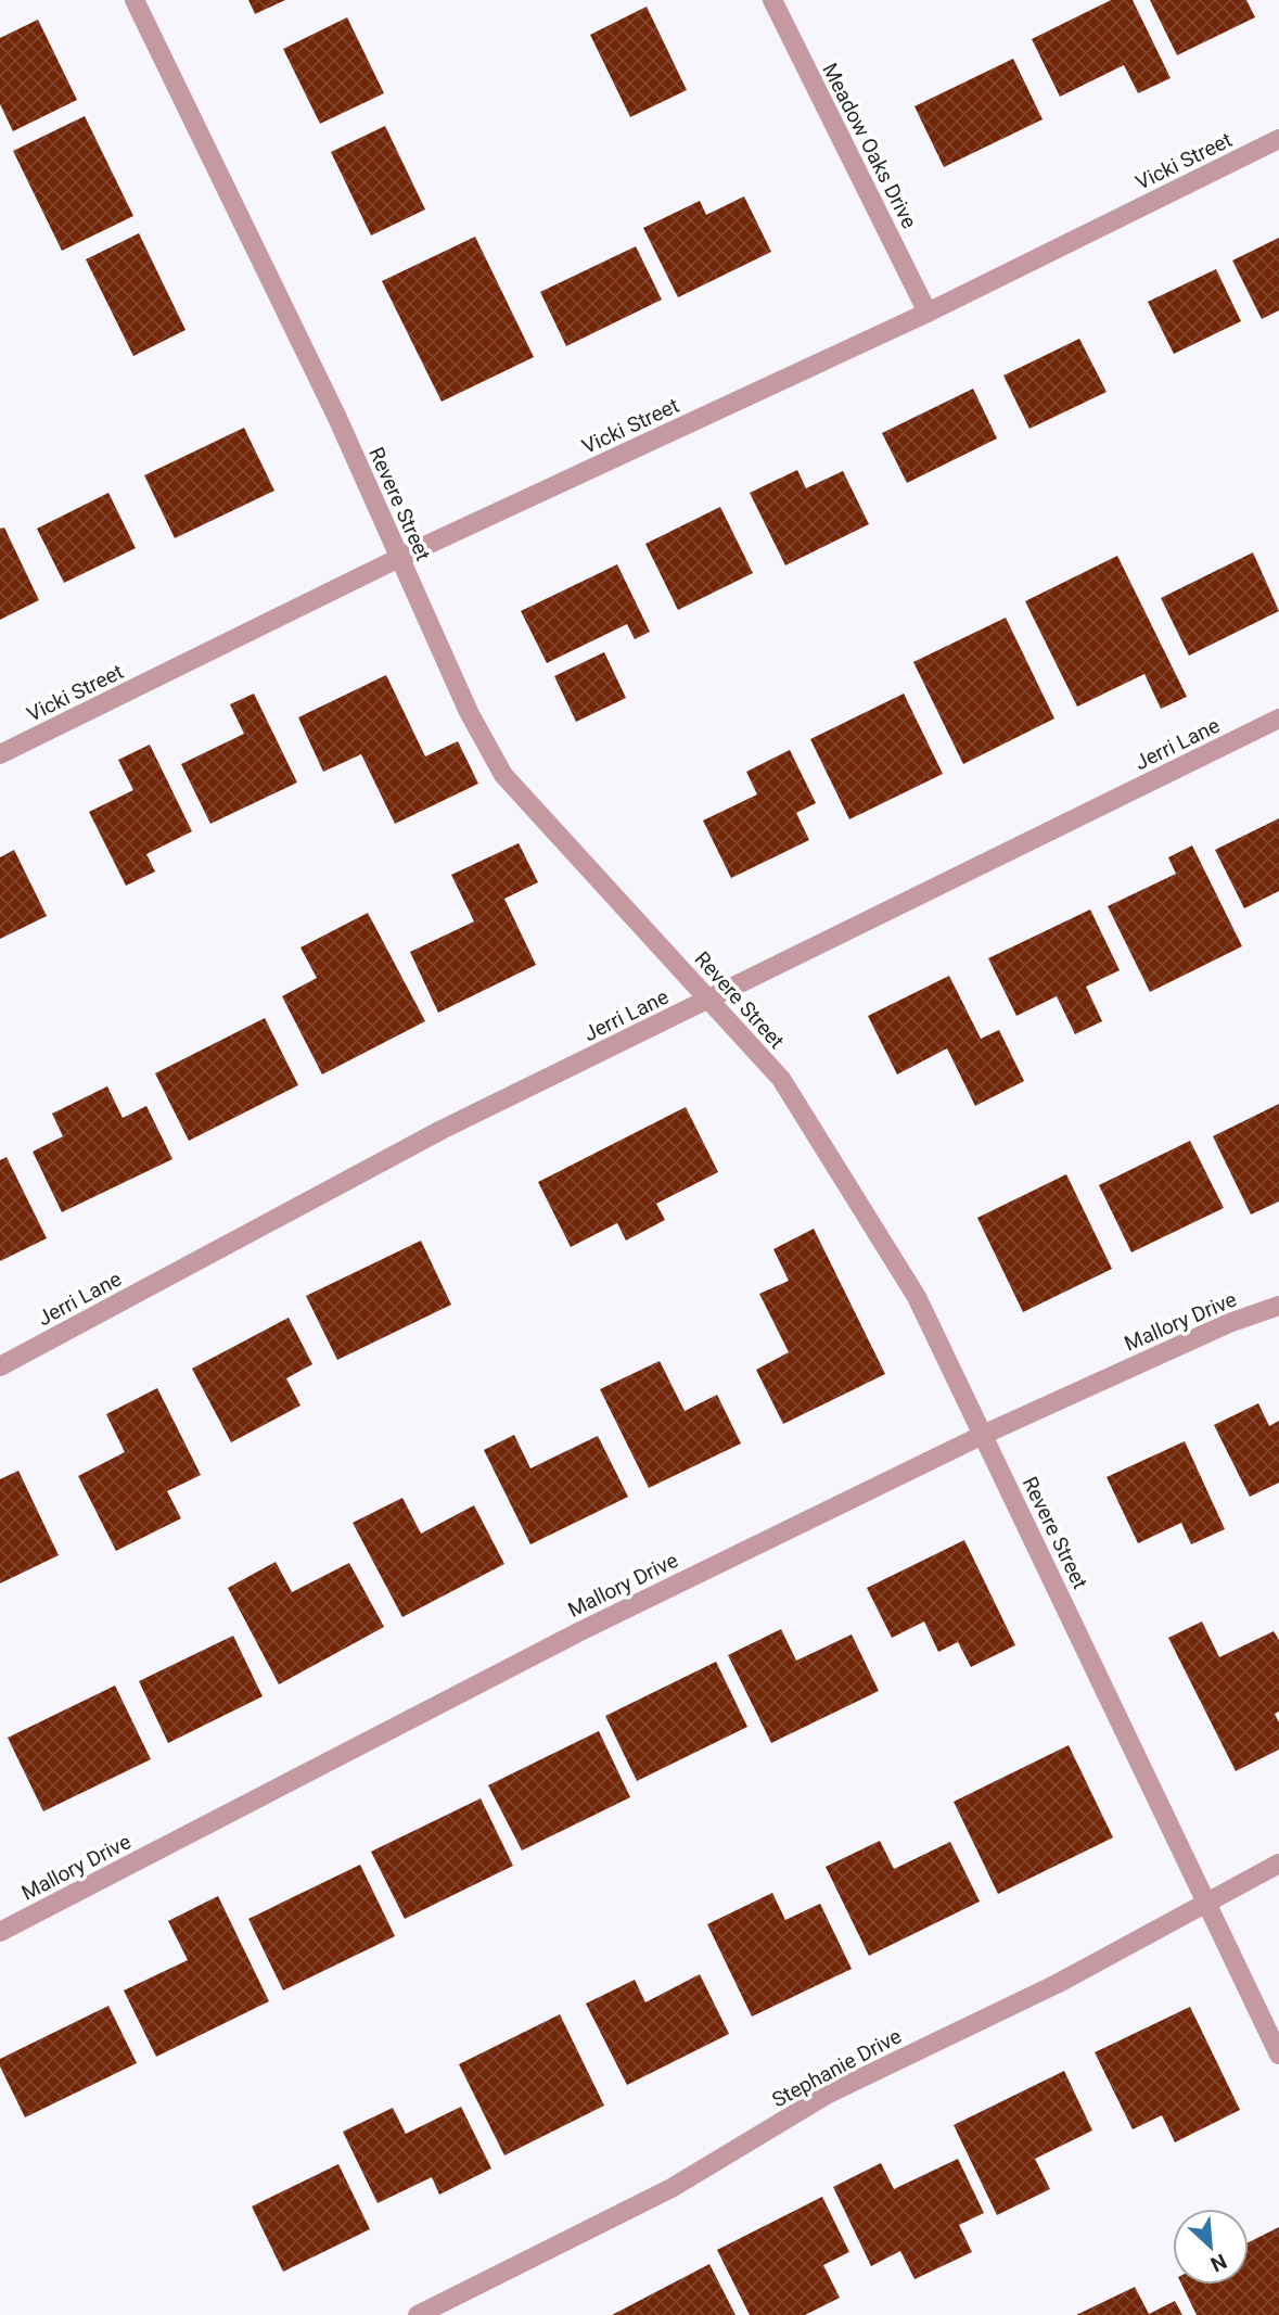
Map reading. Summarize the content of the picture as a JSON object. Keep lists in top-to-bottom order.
{
  "streets": {
    "street": [
      "Meadow Oaks Drive",
      "Vicki Street",
      "Revere Street",
      "Jerri Lane",
      "Mallory Drive",
      "Stephanie Drive"
    ]
  },
  "crossings": [
    ["Meadow Oaks Drive", "Vicki Street"],
    ["Vicki Street", "Revere Street"],
    ["Revere Street", "Jerri Lane"],
    ["Revere Street", "Mallory Drive"],
    ["Revere Street", "Stephanie Drive"]
  ],
  "north": "bottom right"
}
